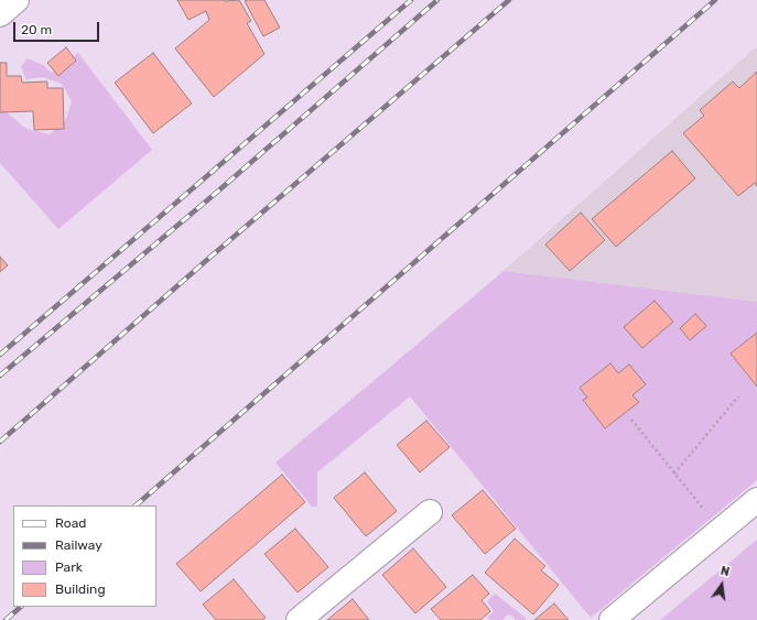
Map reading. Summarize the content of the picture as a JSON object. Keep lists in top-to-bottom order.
{
  "legend": [
    "Road",
    "Railway",
    "Park",
    "Building"
  ],
  "scale_bar": "20 m",
  "north": "top"
}
